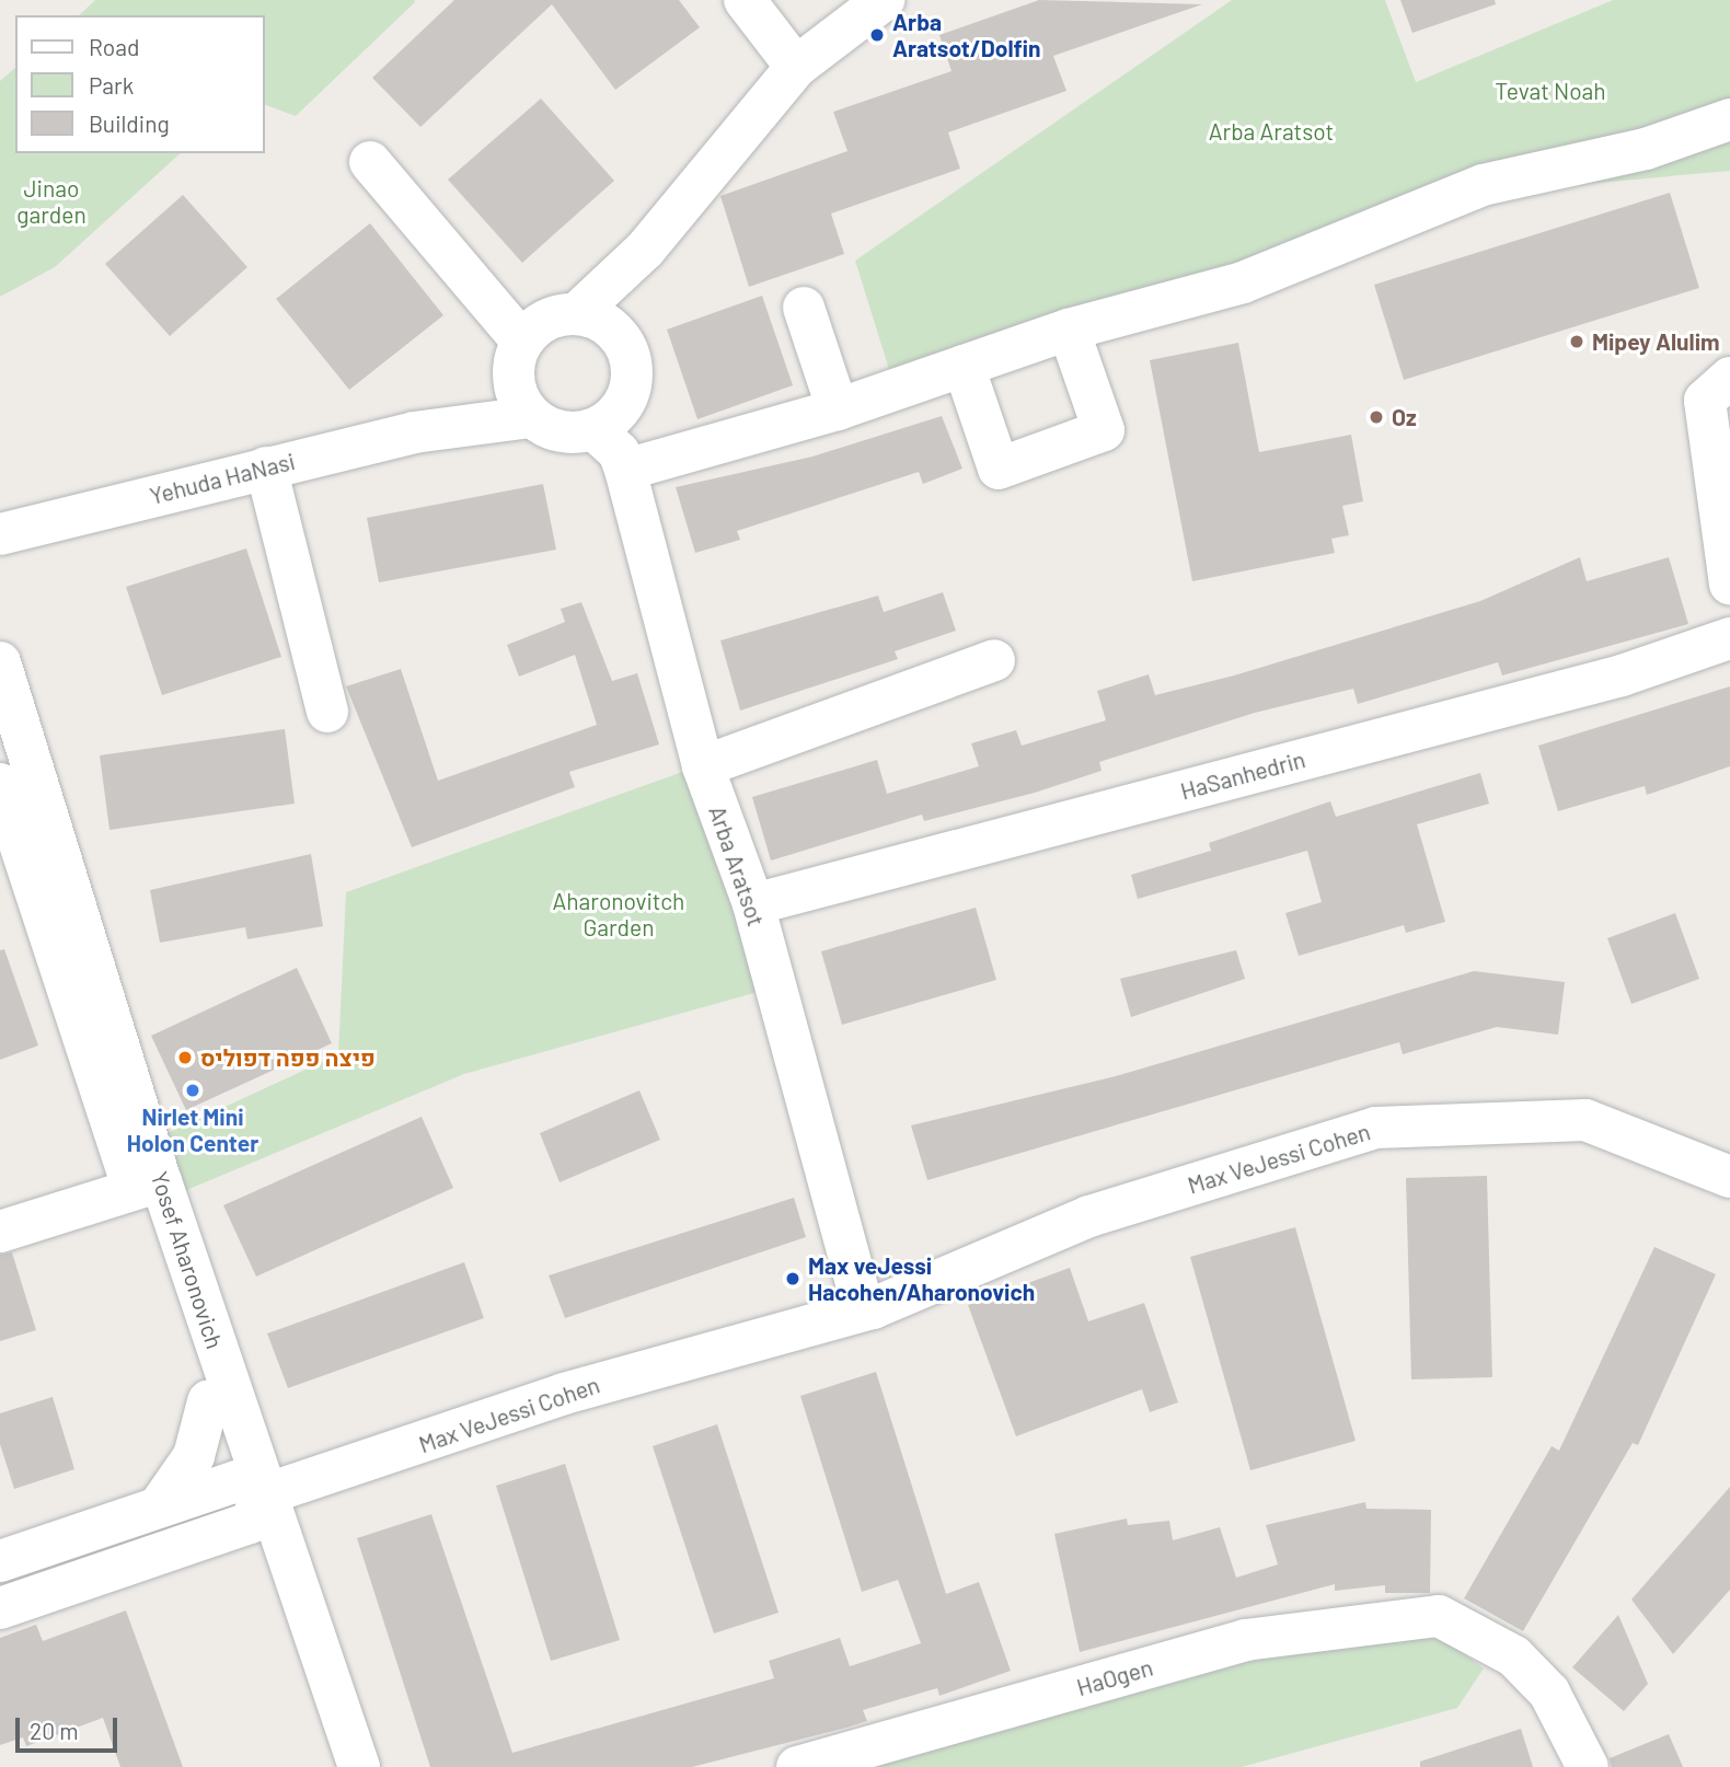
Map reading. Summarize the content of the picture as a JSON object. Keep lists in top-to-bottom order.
{
  "streets": {
    "street": [
      "Yehuda HaNasi",
      "HaSanhedrin",
      "Arba Aratsot",
      "Max VeJessi Cohen",
      "Yosef Aharonovich",
      "HaOgen"
    ]
  },
  "crossings": [
    ["Yehuda HaNasi", "Arba Aratsot"],
    ["HaSanhedrin", "Arba Aratsot"],
    ["Arba Aratsot", "Max VeJessi Cohen"],
    ["Max VeJessi Cohen", "Yosef Aharonovich"]
  ],
  "parks": [
    "Tevat Noah",
    "Arba Aratsot",
    "Jinao garden",
    "Aharonovitch Garden"
  ],
  "places": [
    "Arba Aratsot/Dolfin",
    "Mipey Alulim",
    "Oz",
    "פיצה פפה דפוליס",
    "Nirlet Mini Holon Center",
    "Max veJessi Hacohen/Aharonovich"
  ],
  "legend": ["Road", "Park", "Building"],
  "scale_bar": "20 m"
}
